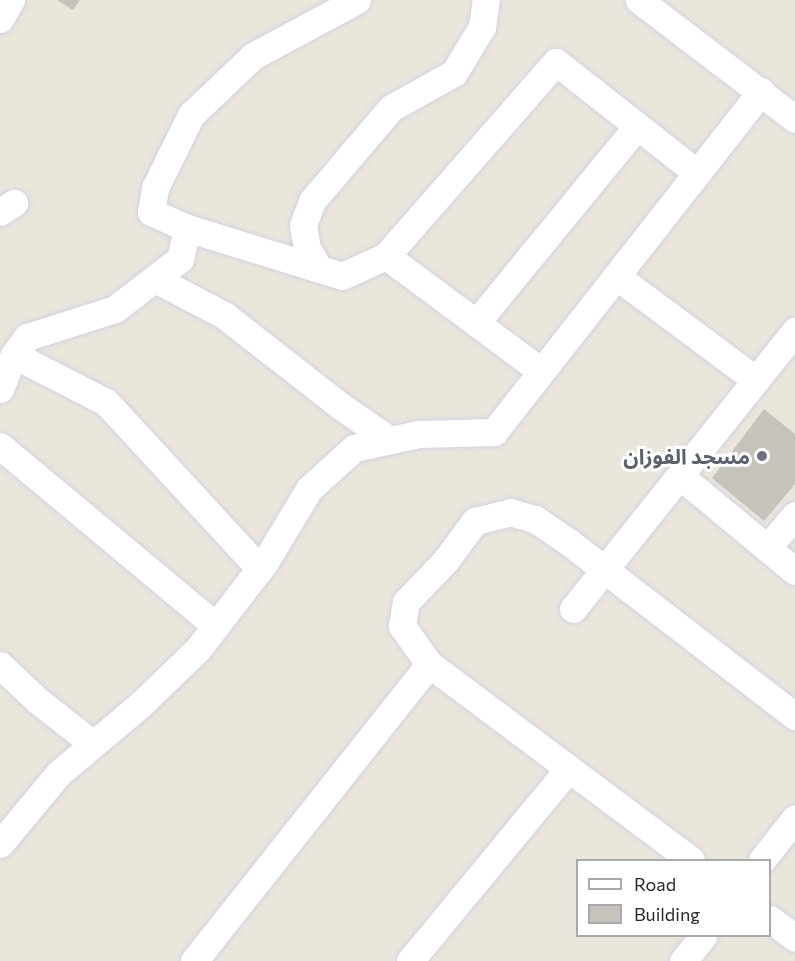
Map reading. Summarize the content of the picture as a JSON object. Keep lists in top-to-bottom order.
{
  "places": ["مسجد الفوزان"],
  "legend": ["Road", "Building"]
}
